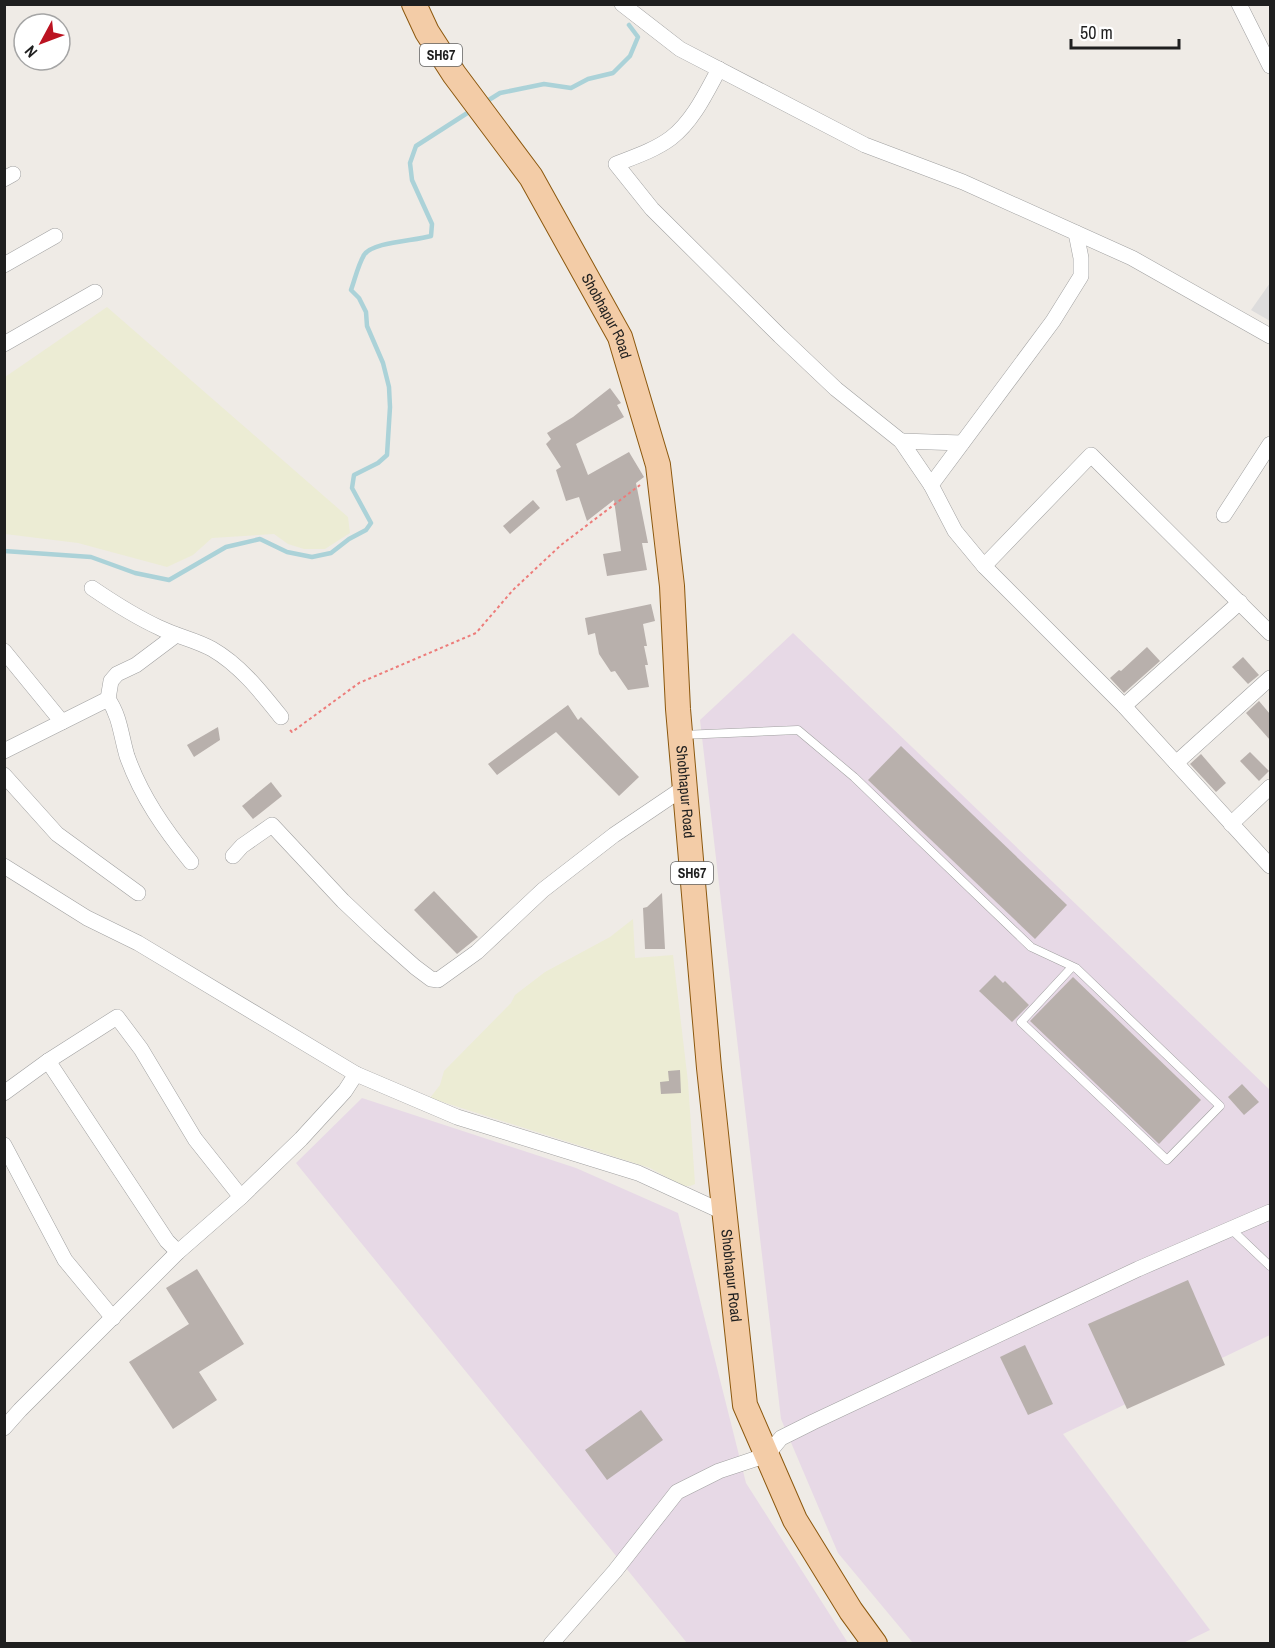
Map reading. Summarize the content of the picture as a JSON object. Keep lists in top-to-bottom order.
{
  "streets": {
    "main road": ["SH67", "Shobhapur Road"]
  },
  "scale_bar": "50 m",
  "north": "bottom left"
}
